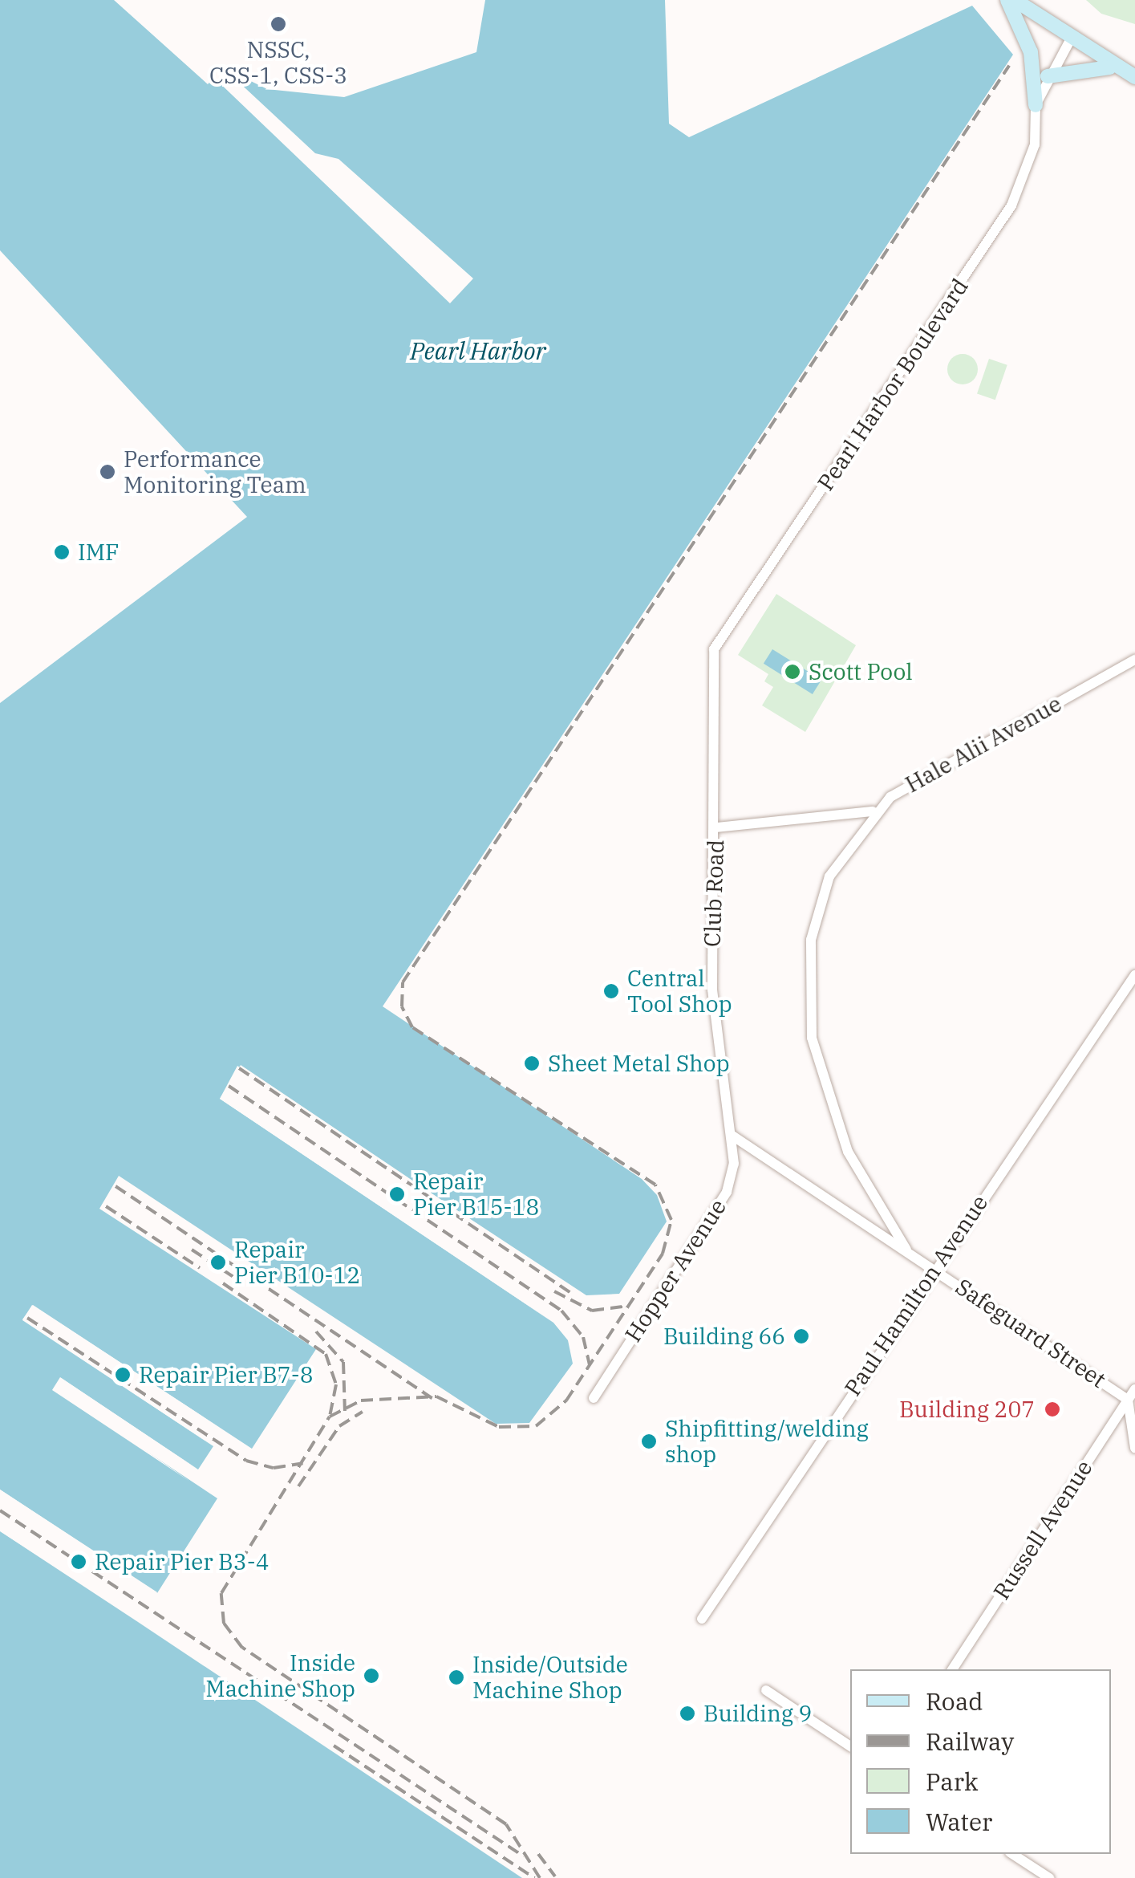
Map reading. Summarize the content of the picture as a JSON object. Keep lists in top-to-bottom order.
{
  "streets": {
    "street": [
      "Pearl Harbor Boulevard",
      "Hale Alii Avenue",
      "Club Road",
      "Hopper Avenue",
      "Paul Hamilton Avenue",
      "Safeguard Street",
      "Russell Avenue"
    ]
  },
  "crossings": [
    ["Pearl Harbor Boulevard", "Club Road"],
    ["Hale Alii Avenue", "Safeguard Street"],
    ["Club Road", "Hopper Avenue"],
    ["Club Road", "Safeguard Street"],
    ["Hopper Avenue", "Safeguard Street"],
    ["Paul Hamilton Avenue", "Safeguard Street"],
    ["Safeguard Street", "Russell Avenue"]
  ],
  "water": ["Pearl Harbor"],
  "places": [
    "NSSC, CSS-1, CSS-3",
    "Performance Monitoring Team",
    "IMF",
    "Scott Pool",
    "Central Tool Shop",
    "Sheet Metal Shop",
    "Repair Pier B15-18",
    "Repair Pier B10-12",
    "Building 66",
    "Repair Pier B7-8",
    "Building 207",
    "Shipfitting/welding shop",
    "Repair Pier B3-4",
    "Inside Machine Shop",
    "Inside/Outside Machine Shop",
    "Building 9"
  ],
  "legend": [
    "Road",
    "Railway",
    "Park",
    "Water"
  ]
}
